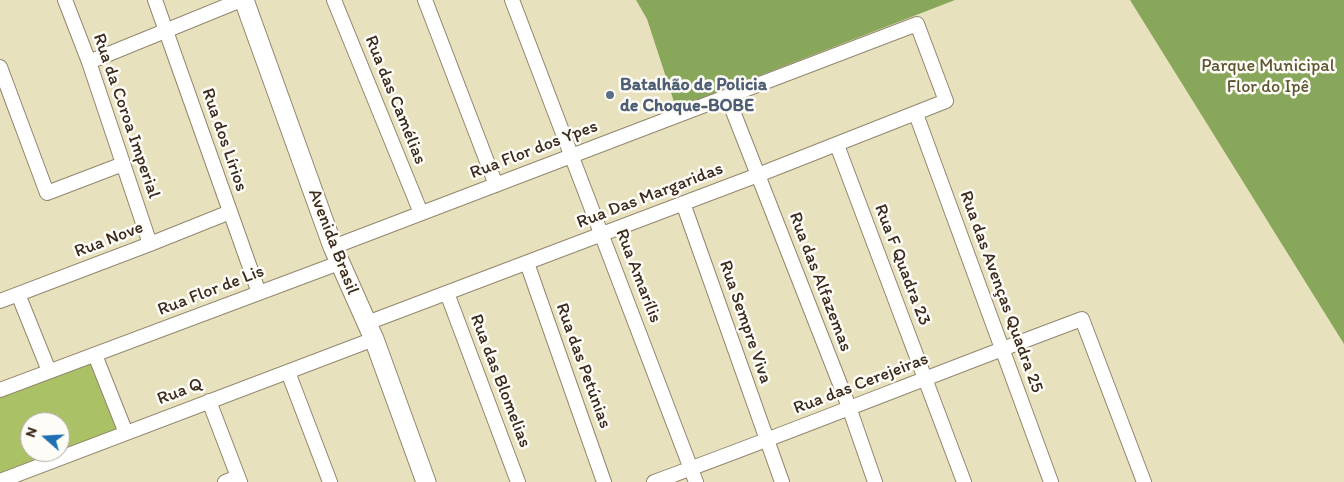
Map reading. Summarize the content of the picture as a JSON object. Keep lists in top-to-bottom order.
{
  "streets": {
    "street": [
      "Rua das Camélias",
      "Rua da Coroa Imperial",
      "Rua dos Lírios",
      "Rua Flor dos Ypes",
      "Rua Das Margaridas",
      "Rua Nove",
      "Avenida Brasil",
      "Rua F Quadra 23",
      "Rua Amarílis",
      "Rua das Alfazemas",
      "Rua Flor de Lis",
      "Rua das Avenças Quadra 25",
      "Rua Sempre Viva",
      "Rua das Petúnias",
      "Rua das Blomelias",
      "Rua das Cerejeiras",
      "Rua Q"
    ]
  },
  "crossings": [
    ["Rua das Camélias", "Rua Flor dos Ypes"],
    ["Rua da Coroa Imperial", "Rua Nove"],
    ["Rua dos Lírios", "Rua Nove"],
    ["Rua dos Lírios", "Rua Flor de Lis"],
    ["Rua Flor dos Ypes", "Rua Das Margaridas"],
    ["Rua Flor dos Ypes", "Avenida Brasil"],
    ["Rua Flor dos Ypes", "Rua Amarílis"],
    ["Rua Flor dos Ypes", "Rua das Alfazemas"],
    ["Rua Flor dos Ypes", "Rua Flor de Lis"],
    ["Rua Das Margaridas", "Avenida Brasil"],
    ["Rua Das Margaridas", "Rua F Quadra 23"],
    ["Rua Das Margaridas", "Rua Amarílis"],
    ["Rua Das Margaridas", "Rua das Alfazemas"],
    ["Rua Das Margaridas", "Rua das Avenças Quadra 25"],
    ["Rua Das Margaridas", "Rua Sempre Viva"],
    ["Rua Das Margaridas", "Rua das Petúnias"],
    ["Rua Das Margaridas", "Rua das Blomelias"],
    ["Rua Das Margaridas", "Rua Q"],
    ["Avenida Brasil", "Rua Flor de Lis"],
    ["Avenida Brasil", "Rua Q"],
    ["Rua F Quadra 23", "Rua das Cerejeiras"],
    ["Rua Amarílis", "Rua das Cerejeiras"],
    ["Rua das Alfazemas", "Rua das Cerejeiras"],
    ["Rua das Avenças Quadra 25", "Rua das Cerejeiras"],
    ["Rua Sempre Viva", "Rua das Cerejeiras"]
  ],
  "parks": ["Parque Municipal Flor do Ipê"],
  "places": ["Batalhão de Policia de Choque-BOBE"],
  "north": "left"
}
